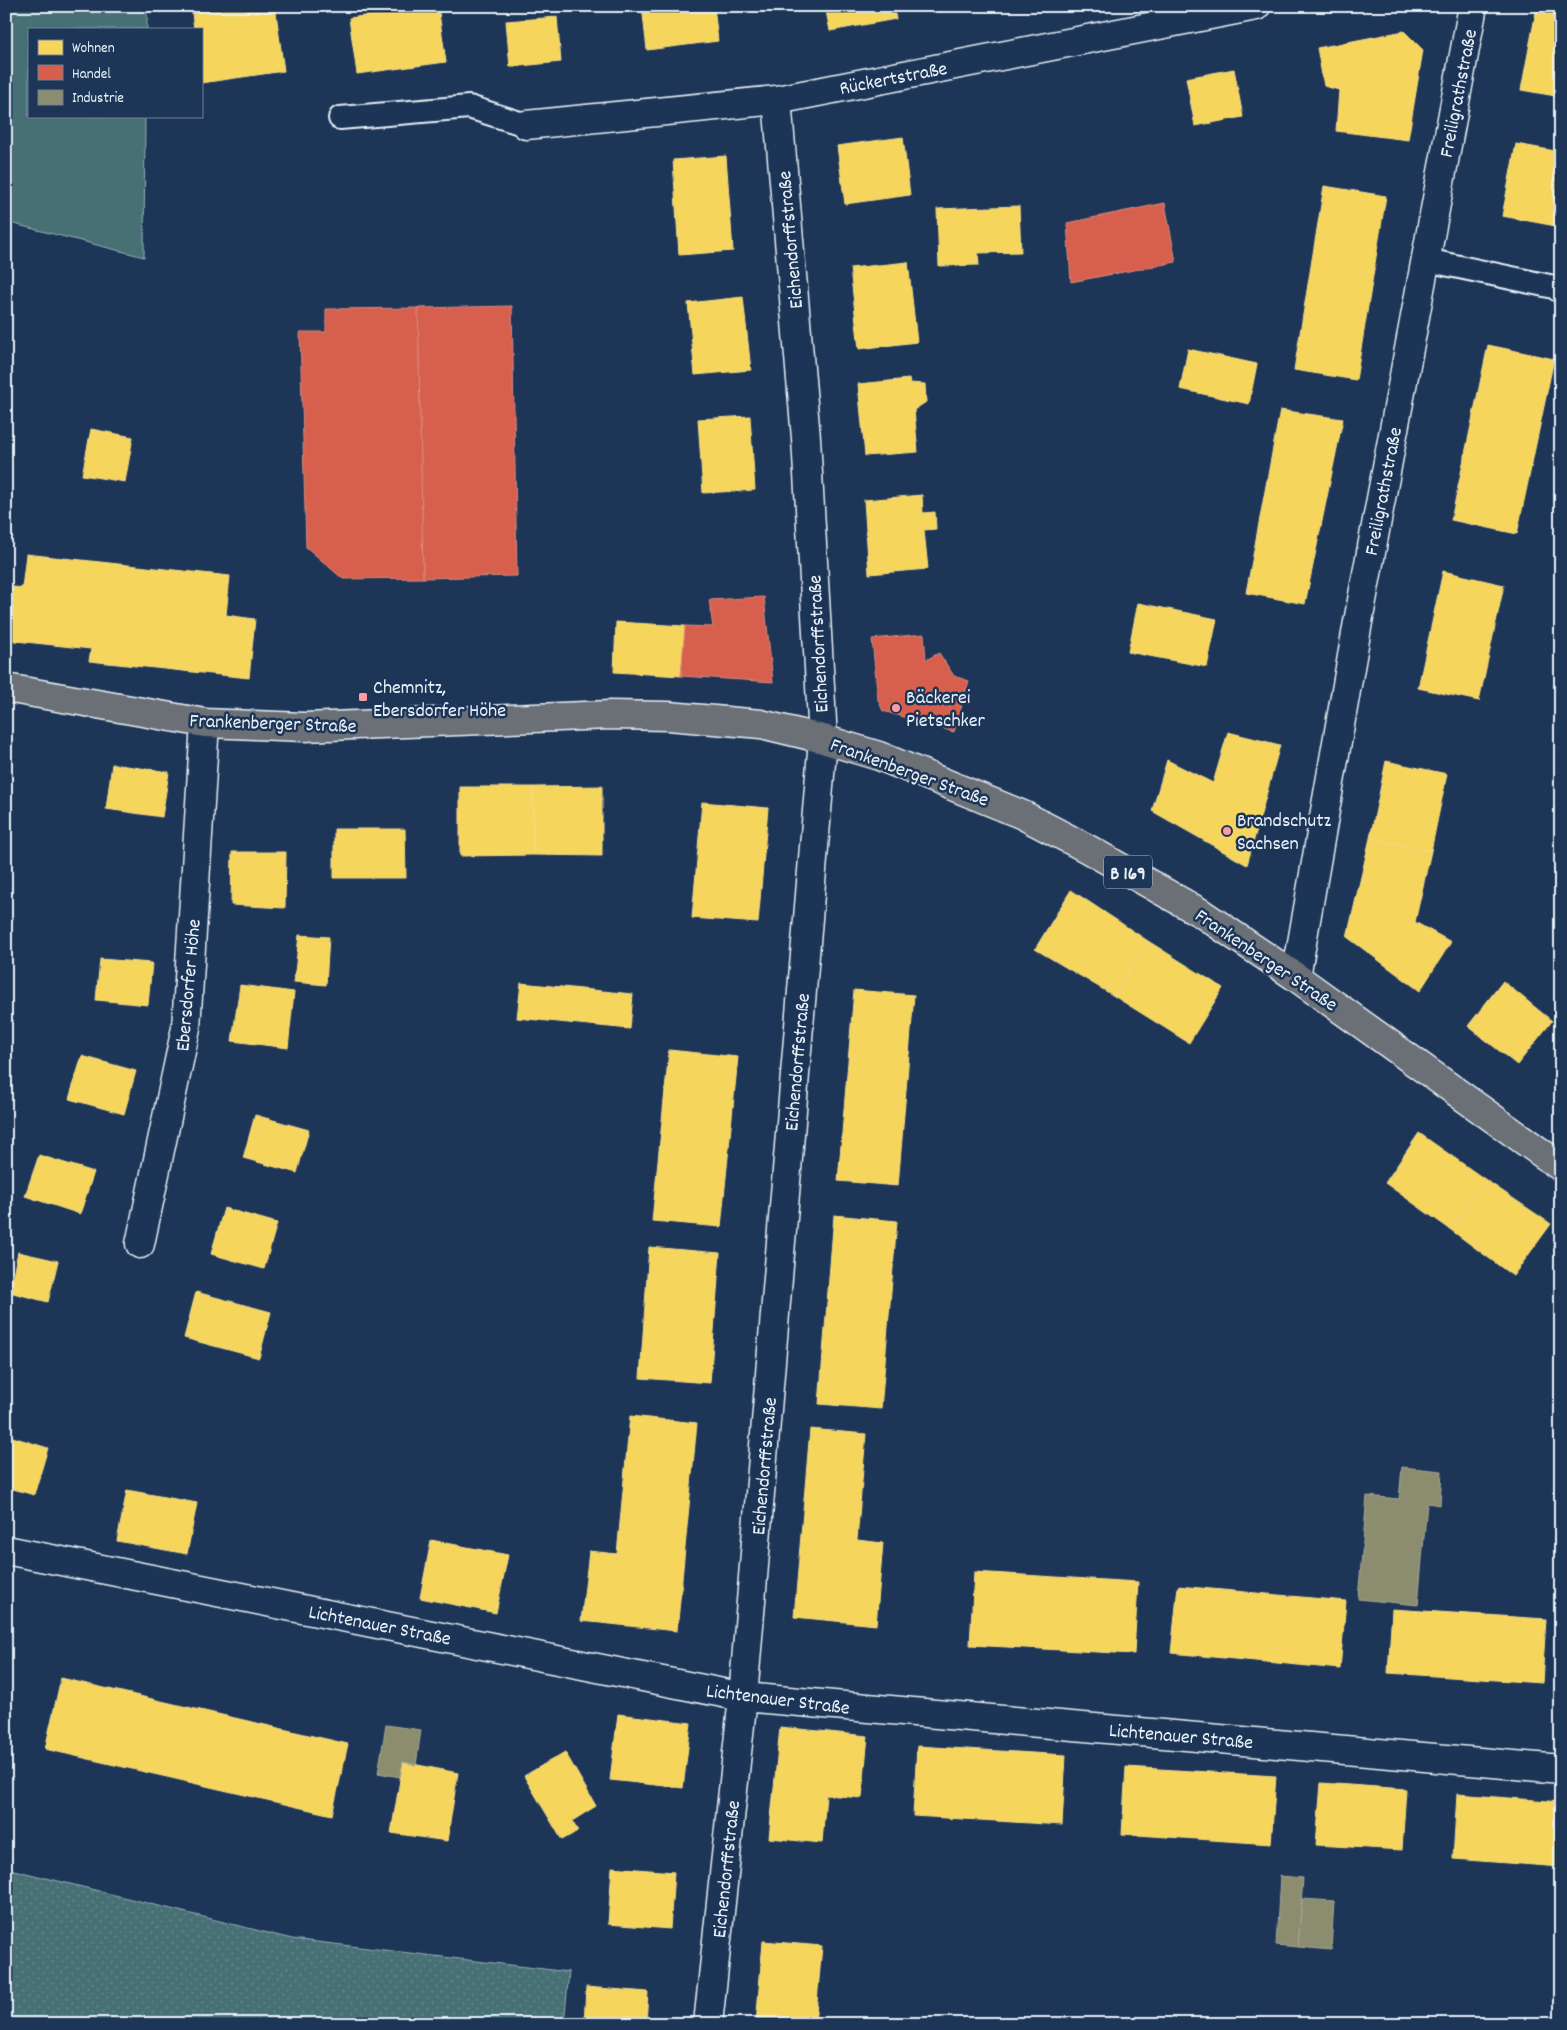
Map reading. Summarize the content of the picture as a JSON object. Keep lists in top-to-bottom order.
{
  "streets": {
    "main road": ["Frankenberger Straße", "B 169"],
    "street": [
      "Rückertstraße",
      "Freiligrathstraße",
      "Eichendorffstraße",
      "Ebersdorfer Höhe",
      "Lichtenauer Straße"
    ]
  },
  "crossings": [
    ["Rückertstraße", "Eichendorffstraße"],
    ["Freiligrathstraße", "Frankenberger Straße"],
    ["Eichendorffstraße", "Frankenberger Straße"],
    ["Eichendorffstraße", "Lichtenauer Straße"],
    ["Frankenberger Straße", "Ebersdorfer Höhe"]
  ],
  "places": {
    "transit": ["Chemnitz, Ebersdorfer Höhe"],
    "other": ["Bäckerei Pietschker", "Brandschutz Sachsen"]
  },
  "legend": ["Wohnen", "Handel", "Industrie"]
}
